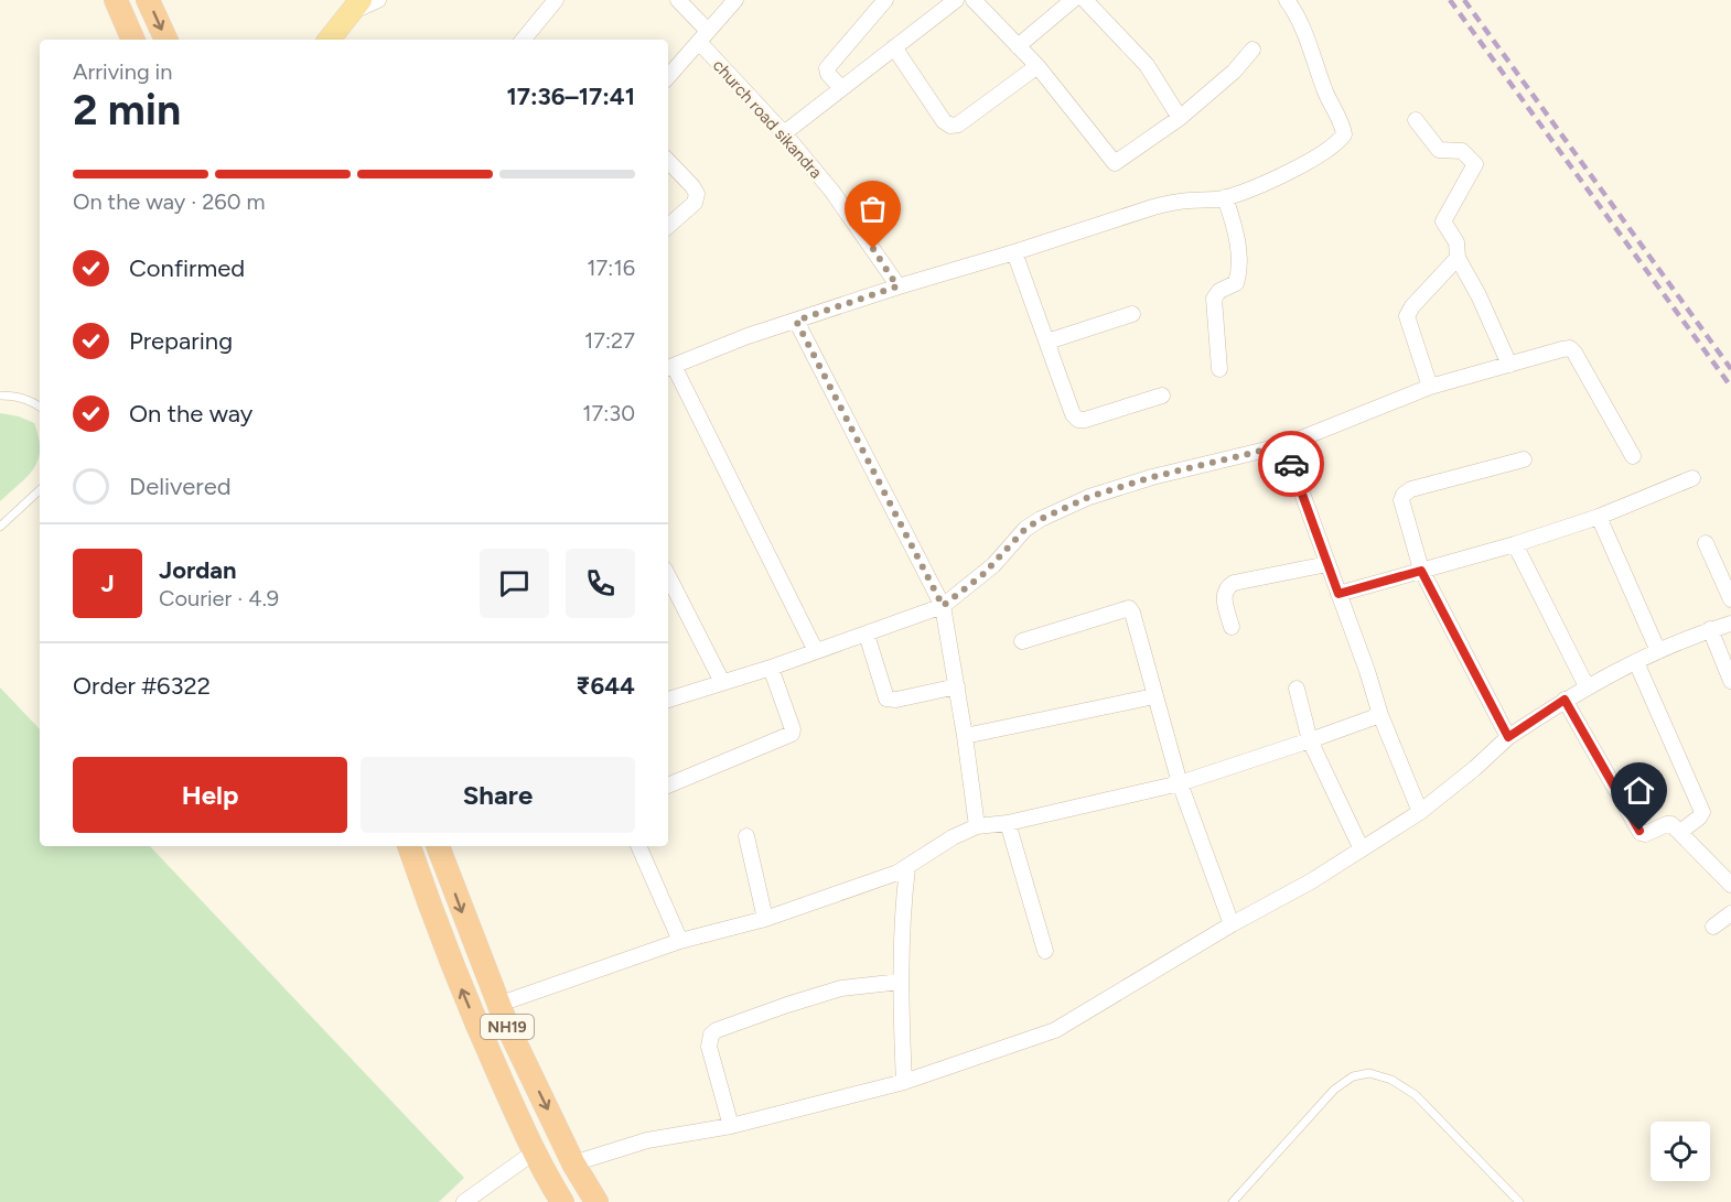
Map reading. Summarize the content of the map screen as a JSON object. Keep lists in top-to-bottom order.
{
  "streets": {
    "highway": ["NH19"],
    "street": ["church road sikandra"]
  },
  "page": {
    "heading": ["2 min", "Arriving in", "17:36–17:41"],
    "panel": [
      "Jordan",
      "Courier · 4.9",
      "Order #6322",
      "₹644"
    ],
    "bar": "On the way · 260 m",
    "list": [
      ["Confirmed", "17:16"],
      ["Preparing", "17:27"],
      ["On the way", "17:30"],
      "Delivered"
    ],
    "round": "J",
    "buttons": ["Help", "Share"]
  }
}
